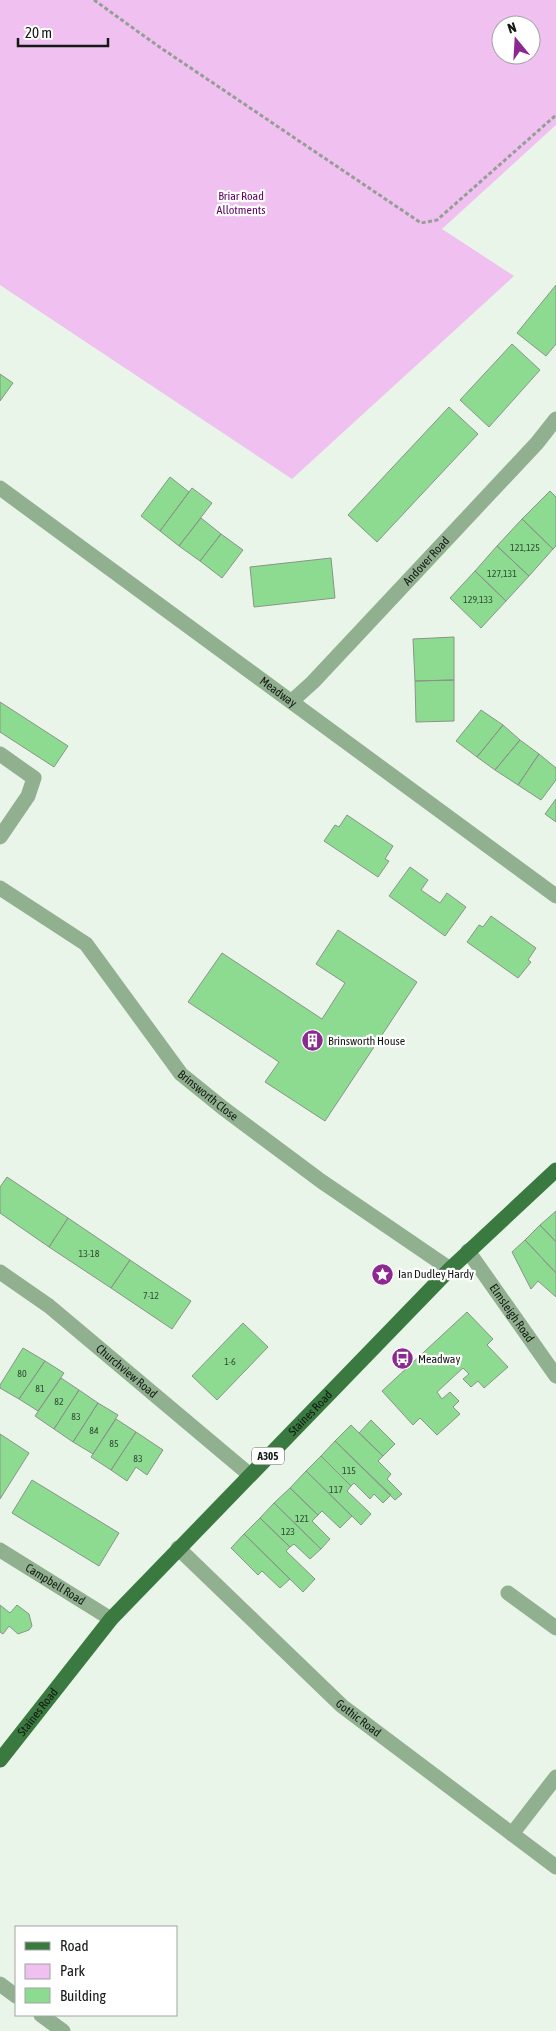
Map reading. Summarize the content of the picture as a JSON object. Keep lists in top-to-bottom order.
{
  "streets": {
    "main road": ["Staines Road", "A305"],
    "street": [
      "Andover Road",
      "Meadway",
      "Brinsworth Close",
      "Elmsleigh Road",
      "Churchview Road",
      "Campbell Road",
      "Gothic Road"
    ]
  },
  "crossings": [
    ["Andover Road", "Meadway"],
    ["Brinsworth Close", "Staines Road"],
    ["Elmsleigh Road", "Staines Road"],
    ["Churchview Road", "Staines Road"],
    ["Staines Road", "Campbell Road"],
    ["Staines Road", "Gothic Road"]
  ],
  "parks": ["Briar Road Allotments"],
  "places": {
    "building": ["Brinsworth House"],
    "place": ["Ian Dudley Hardy"],
    "bus stop": ["Meadway"]
  },
  "house_numbers": [
    "121,125",
    "127,131",
    "129,133",
    "13-18",
    "7-12",
    "1-6",
    "80",
    "81",
    "82",
    "83",
    "84",
    "85",
    "83",
    "115",
    "117",
    "121",
    "123"
  ],
  "legend": ["Road", "Park", "Building"],
  "scale_bar": "20 m",
  "north": "top"
}
